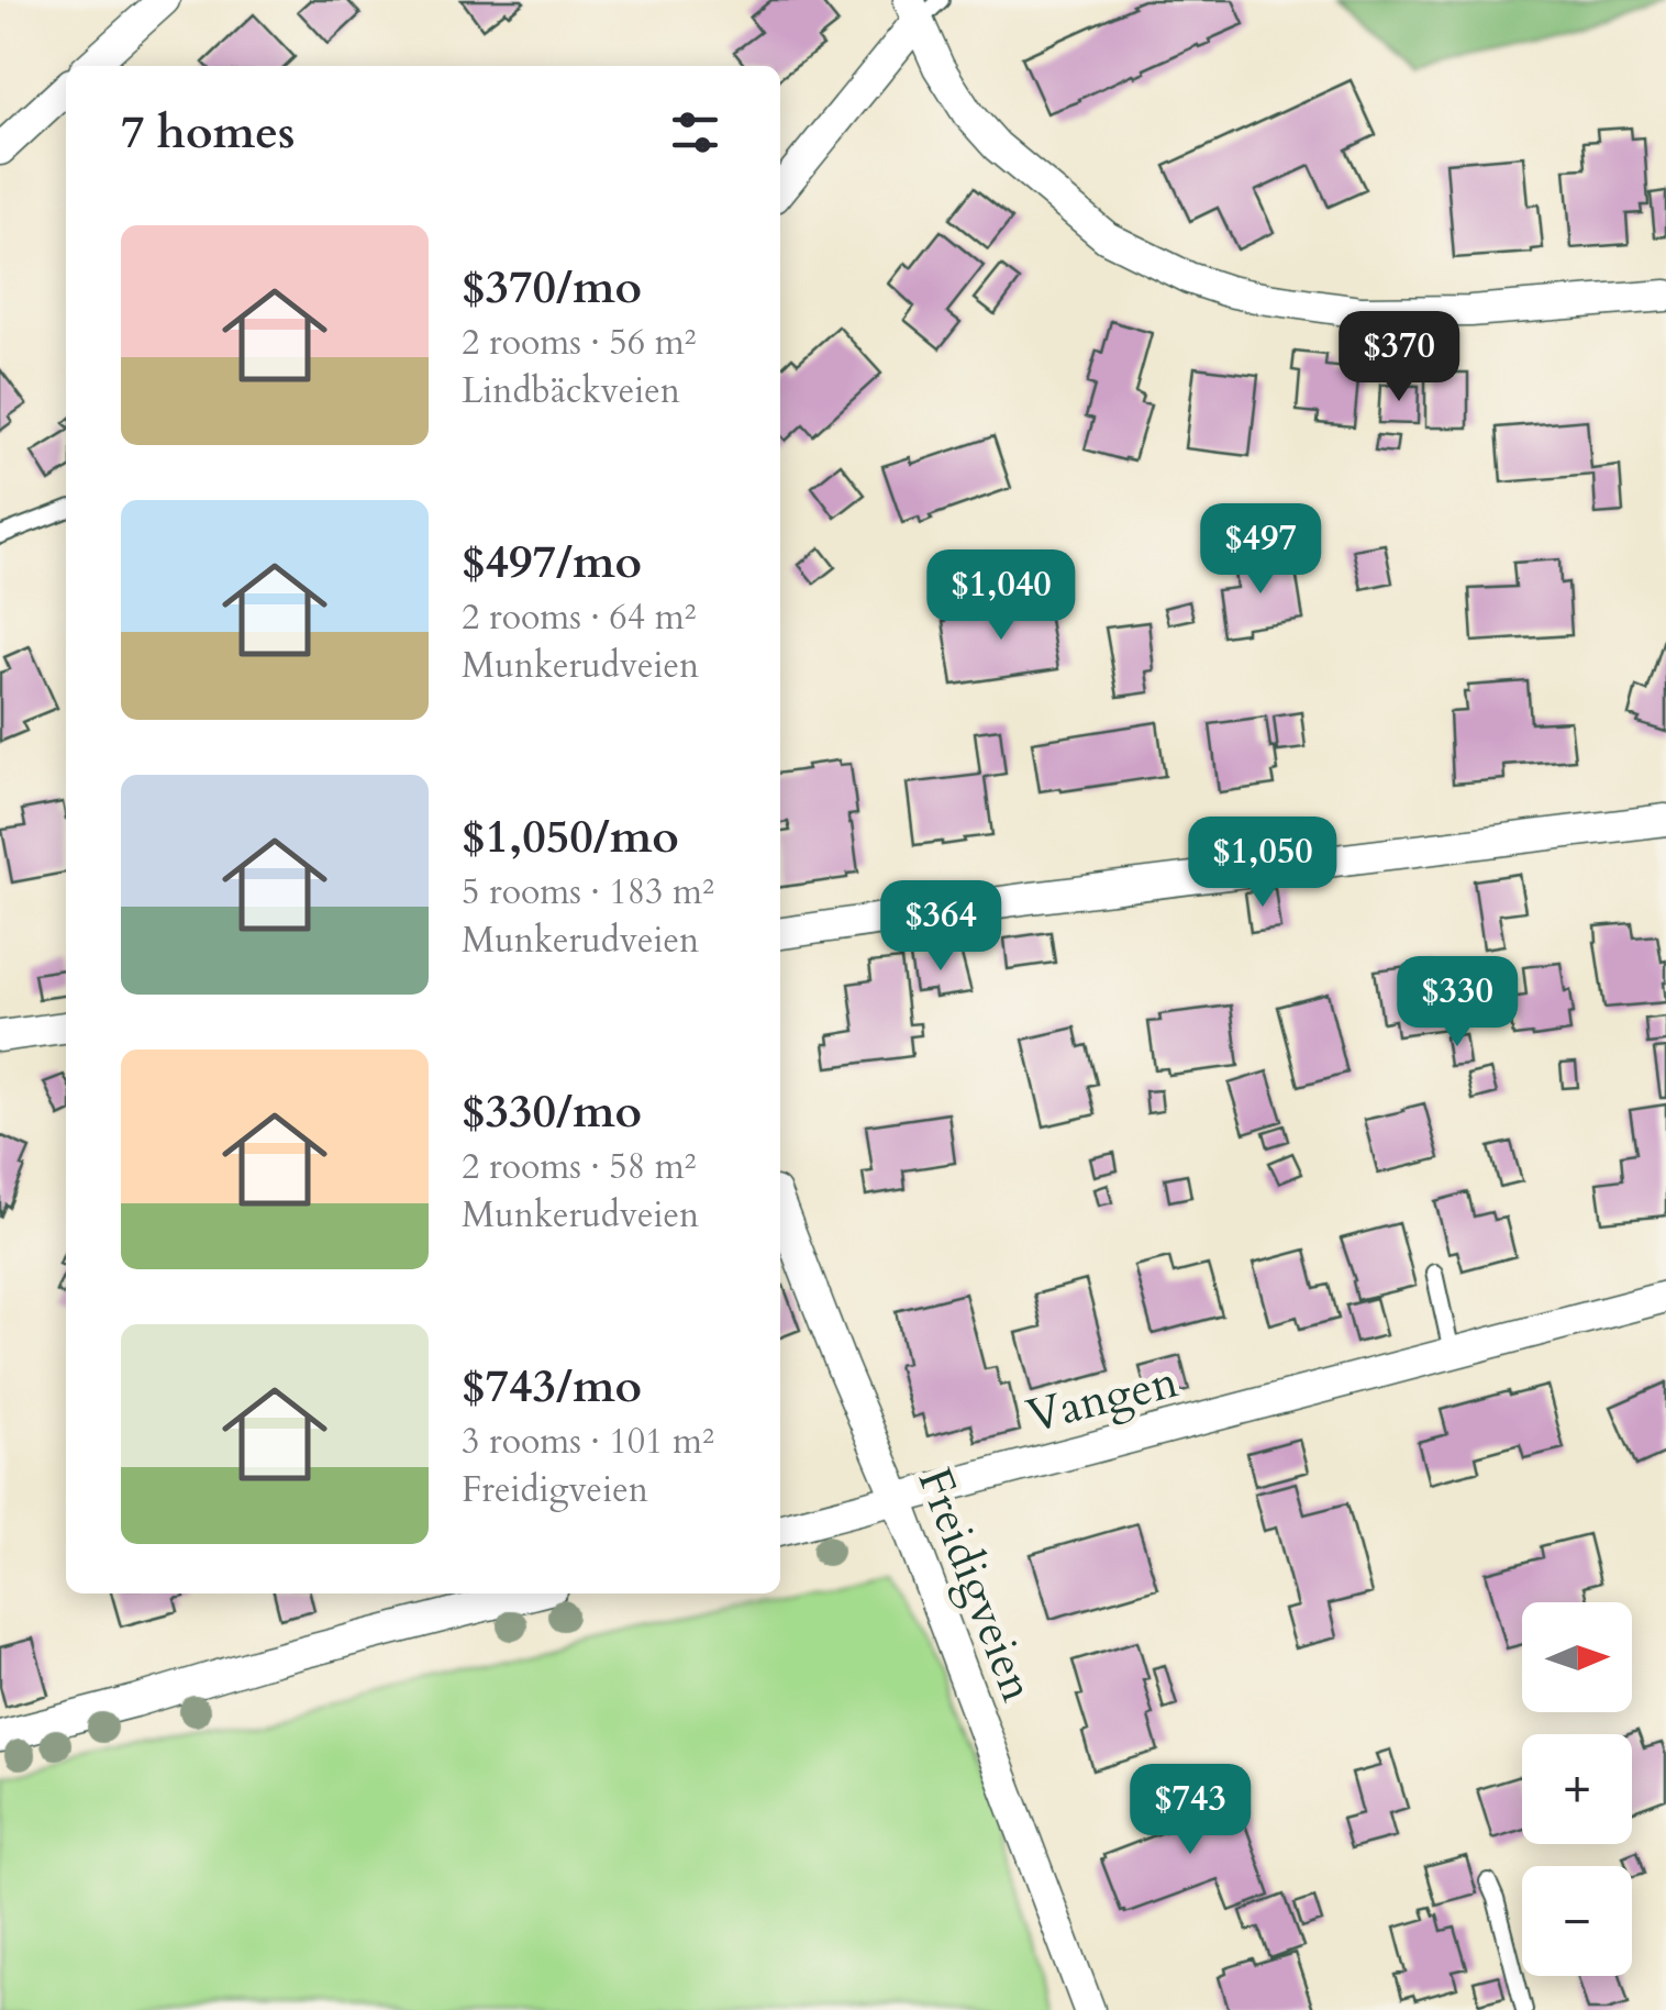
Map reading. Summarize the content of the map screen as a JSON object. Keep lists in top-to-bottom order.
{
  "streets": {
    "street": ["Vangen", "Freidigveien"]
  },
  "crossings": [
    ["Vangen", "Freidigveien"]
  ],
  "north": "right",
  "page": {
    "heading": "7 homes",
    "list": [
      {
        "name": "$370/mo",
        "note": "2 rooms · 56 m² · Lindbäckveien"
      },
      {
        "name": "$497/mo",
        "note": "2 rooms · 64 m² · Munkerudveien"
      },
      {
        "name": "$1,050/mo",
        "note": "5 rooms · 183 m² · Munkerudveien"
      },
      {
        "name": "$330/mo",
        "note": "2 rooms · 58 m² · Munkerudveien"
      },
      {
        "name": "$743/mo",
        "note": "3 rooms · 101 m² · Freidigveien"
      }
    ],
    "price": [
      "$370",
      "$497",
      "$1,040",
      "$1,050",
      "$364",
      "$330",
      "$743"
    ],
    "map_buttons": ["+", "−"]
  }
}
